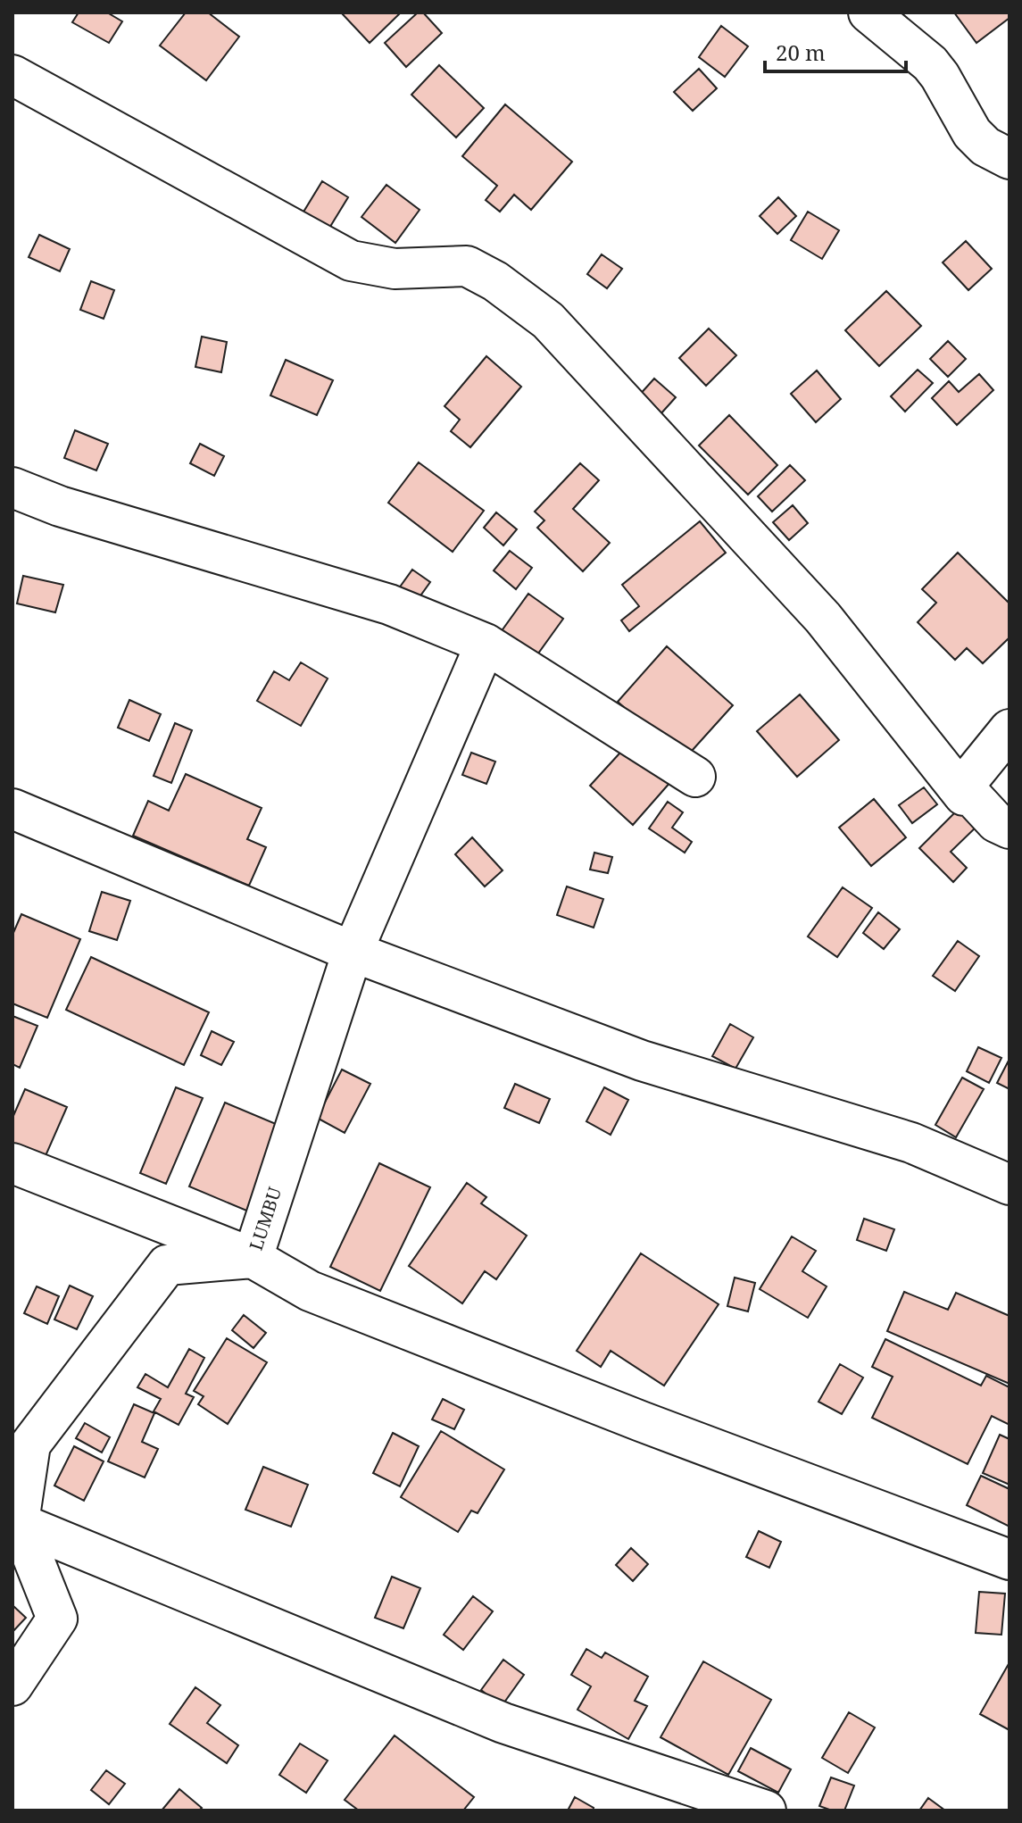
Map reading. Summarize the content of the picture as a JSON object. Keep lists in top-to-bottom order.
{
  "streets": {
    "street": ["LUMBU"]
  },
  "scale_bar": "20 m"
}
